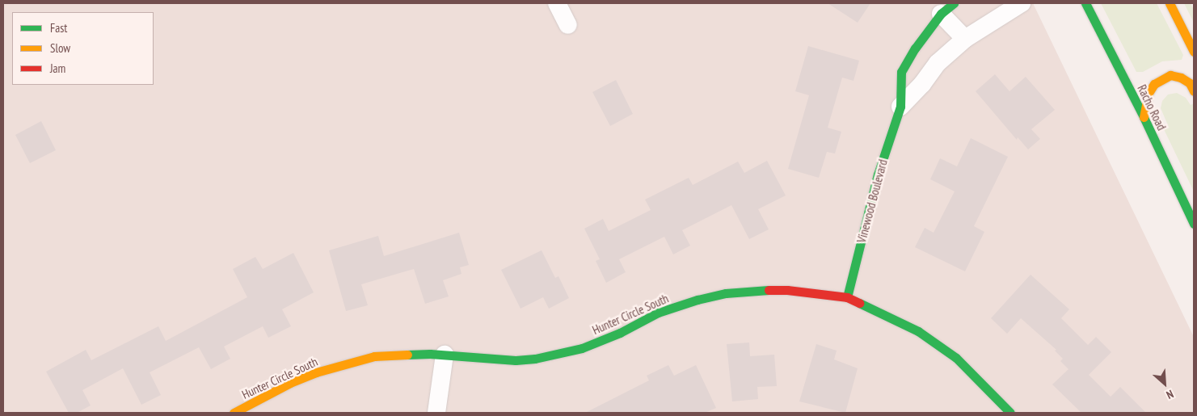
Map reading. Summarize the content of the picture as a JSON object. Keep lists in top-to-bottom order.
{
  "streets": {
    "street": ["Racho Road", "Vinewood Boulevard", "Hunter Circle South"]
  },
  "crossings": [
    ["Vinewood Boulevard", "Hunter Circle South"]
  ],
  "legend": ["Fast", "Slow", "Jam"],
  "north": "bottom right"
}
